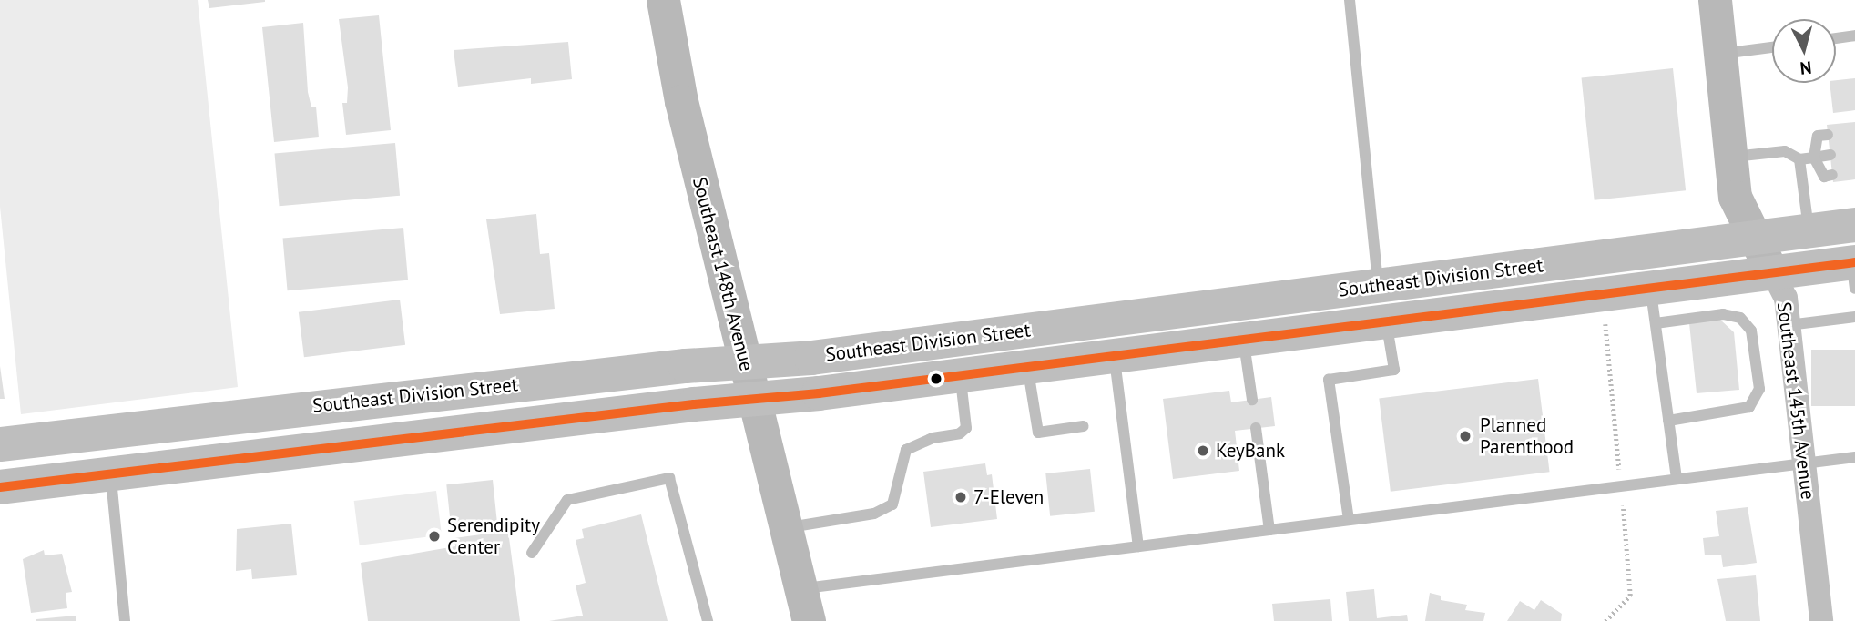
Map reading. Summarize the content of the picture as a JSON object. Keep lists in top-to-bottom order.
{
  "streets": {
    "main road": ["Southeast 148th Avenue", "Southeast Division Street", "Southeast 145th Avenue"]
  },
  "crossings": [
    ["Southeast 148th Avenue", "Southeast Division Street"],
    ["Southeast Division Street", "Southeast 145th Avenue"]
  ],
  "places": [
    "Planned Parenthood",
    "KeyBank",
    "7-Eleven",
    "Serendipity Center"
  ],
  "north": "bottom"
}
